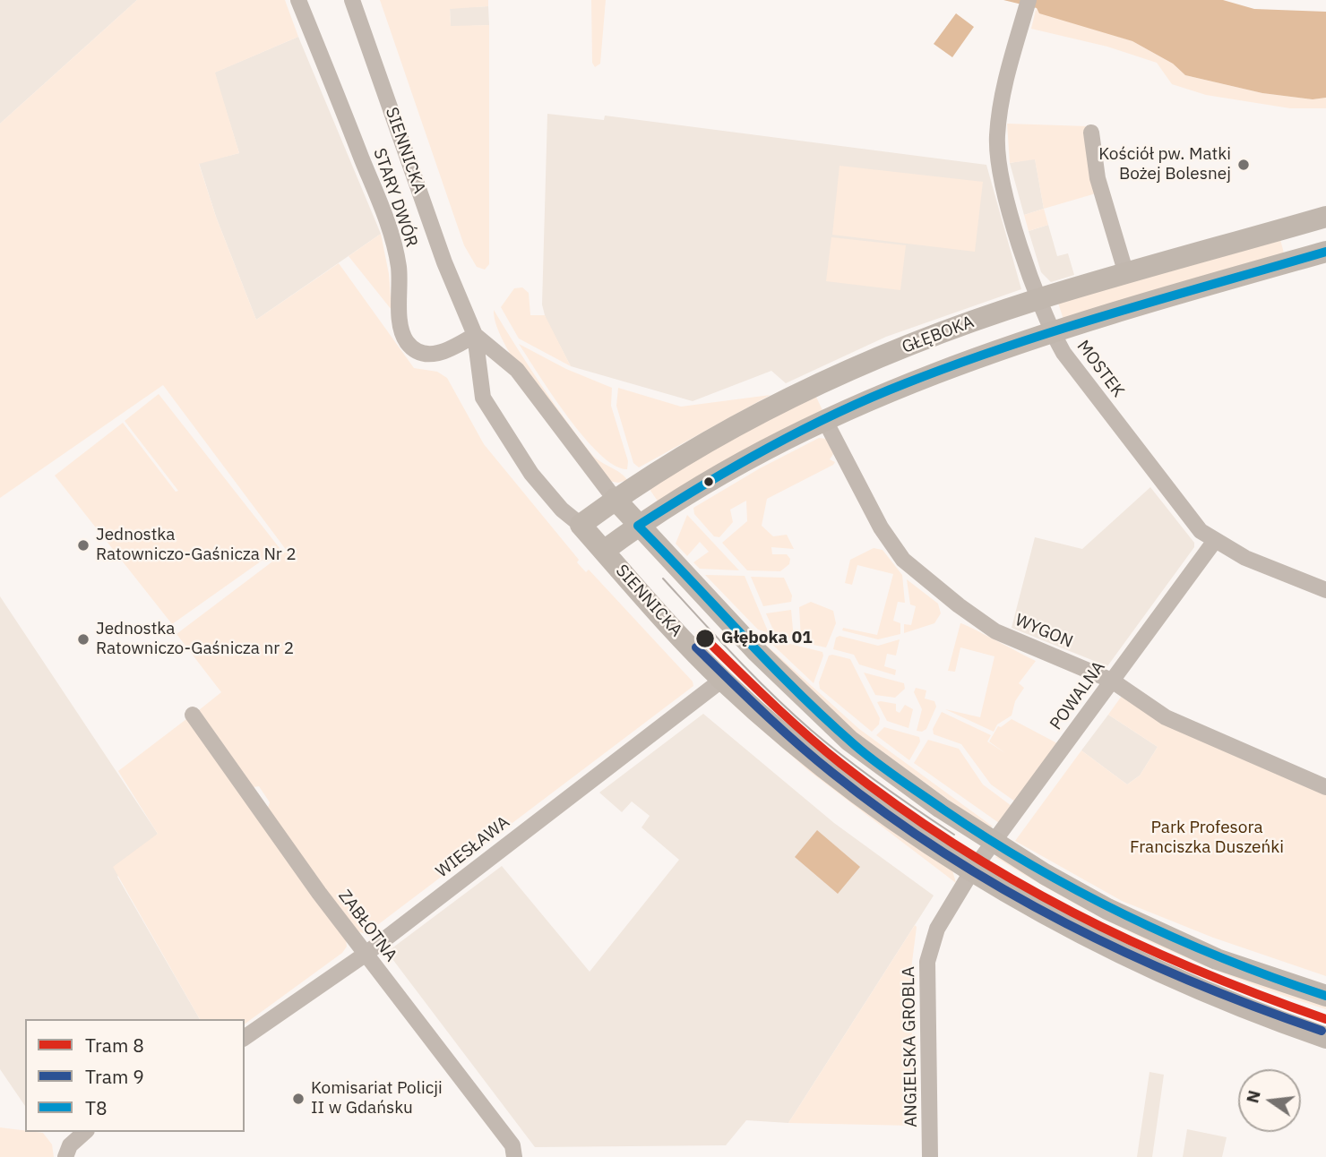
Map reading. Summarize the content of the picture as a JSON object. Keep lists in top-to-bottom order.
{
  "streets": {
    "street": [
      "SIENNICKA",
      "STARY DWÓR",
      "GŁĘBOKA",
      "MOSTEK",
      "WYGON",
      "POWALNA",
      "WIESŁAWA",
      "ZABŁOTNA",
      "ANGIELSKA GROBLA"
    ]
  },
  "crossings": [
    ["SIENNICKA", "STARY DWÓR"],
    ["SIENNICKA", "GŁĘBOKA"],
    ["SIENNICKA", "POWALNA"],
    ["SIENNICKA", "WIESŁAWA"],
    ["SIENNICKA", "ANGIELSKA GROBLA"],
    ["GŁĘBOKA", "MOSTEK"],
    ["GŁĘBOKA", "WYGON"],
    ["MOSTEK", "POWALNA"],
    ["WYGON", "POWALNA"],
    ["POWALNA", "ANGIELSKA GROBLA"],
    ["WIESŁAWA", "ZABŁOTNA"]
  ],
  "parks": ["Park Profesora Franciszka Duszeńki"],
  "places": [
    "Kościół pw. Matki Bożej Bolesnej",
    "Jednostka Ratowniczo-Gaśnicza Nr 2",
    "Głęboka 01",
    "Jednostka Ratowniczo-Gaśnicza nr 2",
    "Komisariat Policji II w Gdańsku"
  ],
  "lines": ["transit line T8", "tram line 8", "tram line 9"],
  "legend": ["Tram 8", "Tram 9", "T8"],
  "north": "left"
}
